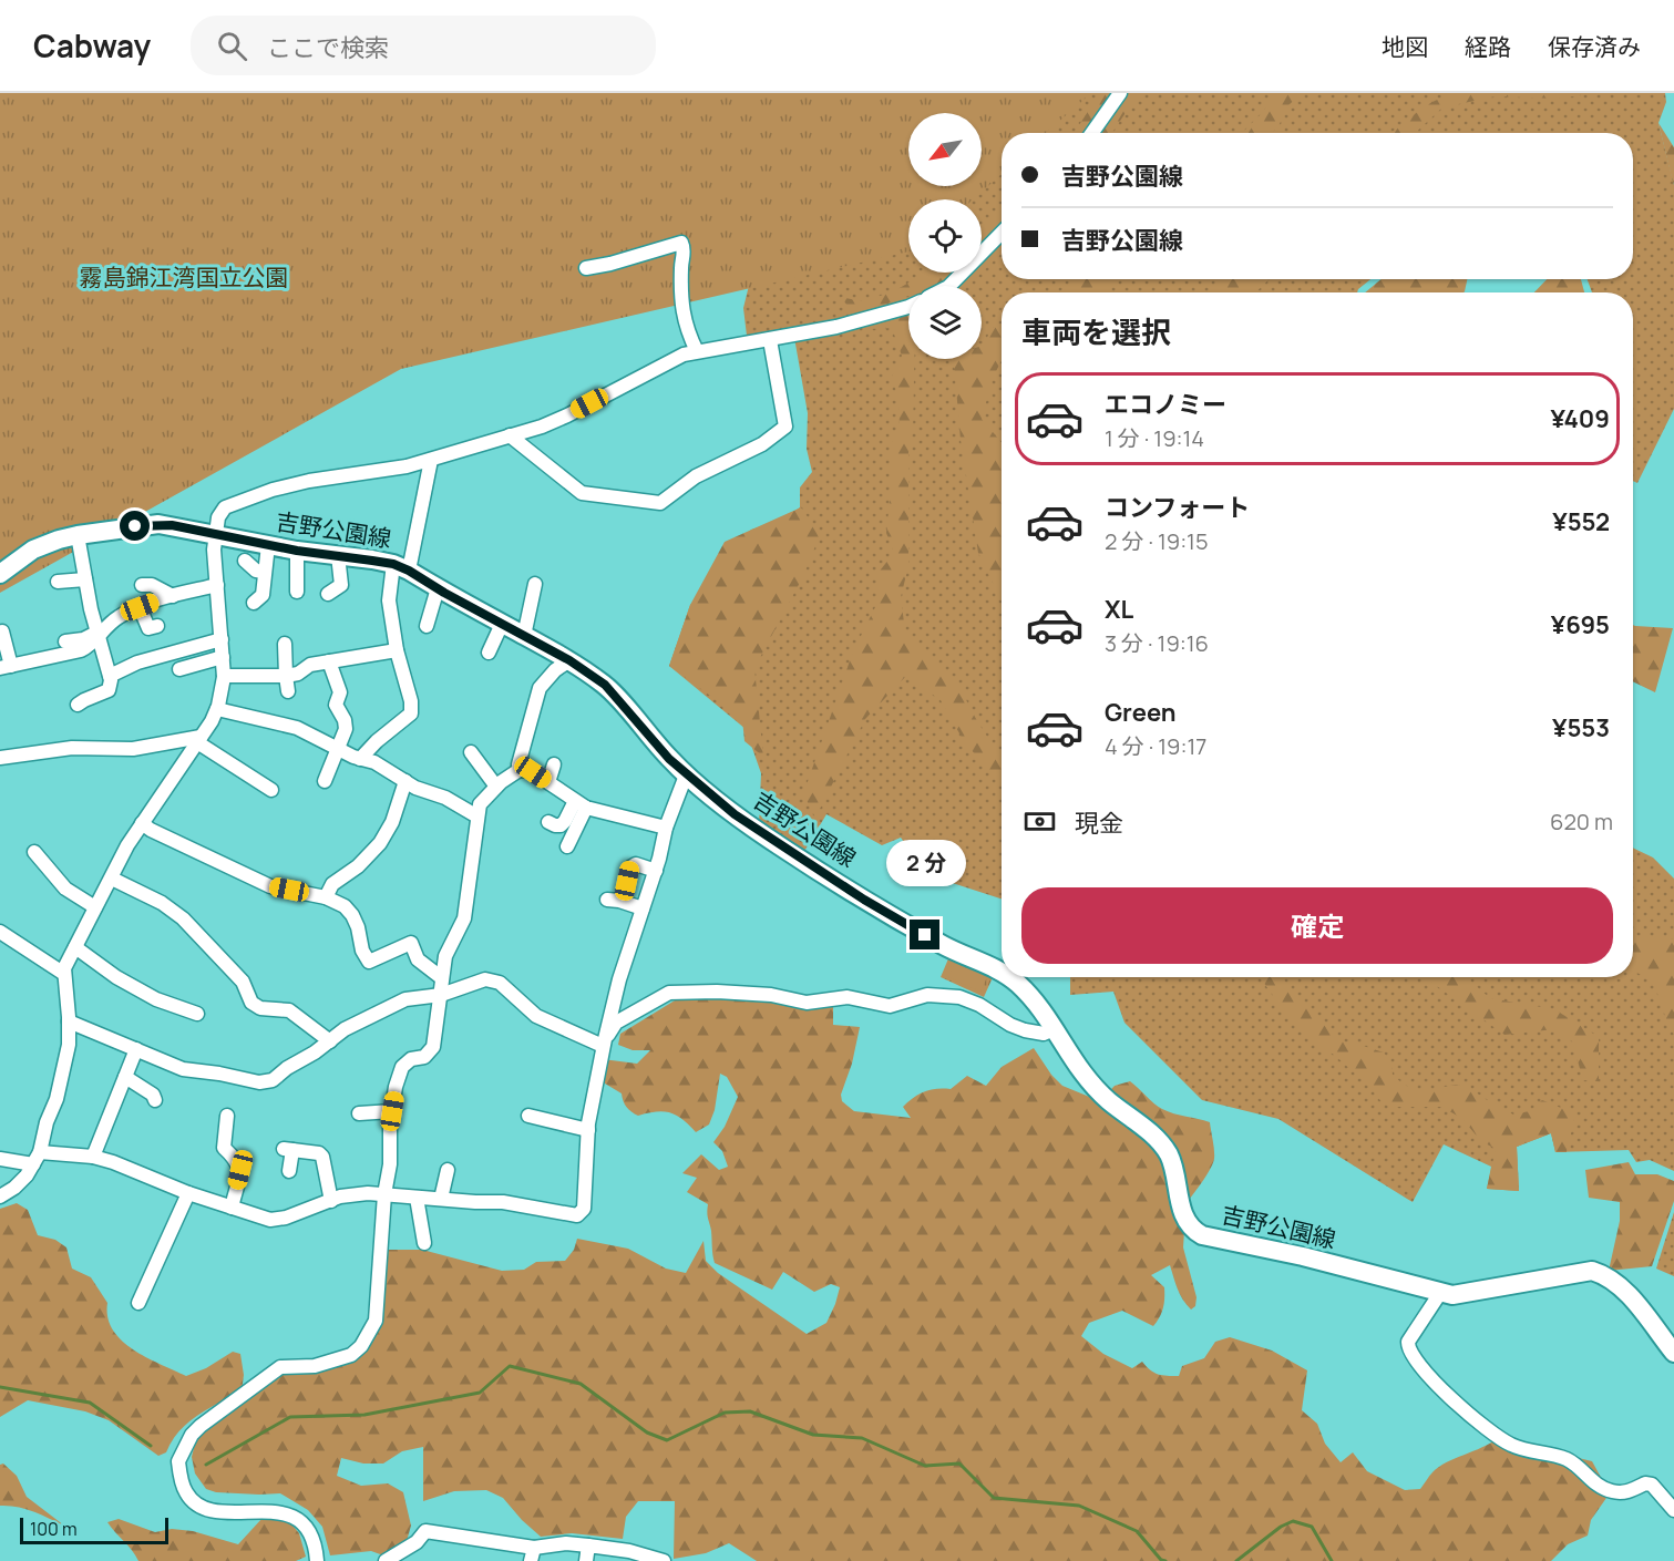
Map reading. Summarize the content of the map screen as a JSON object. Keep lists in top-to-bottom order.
{
  "streets": {
    "main road": ["吉野公園線"]
  },
  "parks": ["霧島錦江湾国立公園"],
  "scale_bar": "100 m",
  "north": "bottom left",
  "page": {
    "header": "Cabway",
    "search": "ここで検索",
    "nav": ["地図", "経路", "保存済み"],
    "banner": ["吉野公園線", "吉野公園線"],
    "heading": "車両を選択",
    "list": [
      {
        "name": "エコノミー",
        "note": "1 分 · 19:14",
        "value": "¥409"
      },
      {
        "name": "コンフォート",
        "note": "2 分 · 19:15",
        "value": "¥552"
      },
      {
        "name": "XL",
        "note": "3 分 · 19:16",
        "value": "¥695"
      },
      {
        "name": "Green",
        "note": "4 分 · 19:17",
        "value": "¥553"
      }
    ],
    "pay": ["現金", "620 m"],
    "bubble": "2 分",
    "buttons": "確定",
    "scale": "100 m"
  }
}
